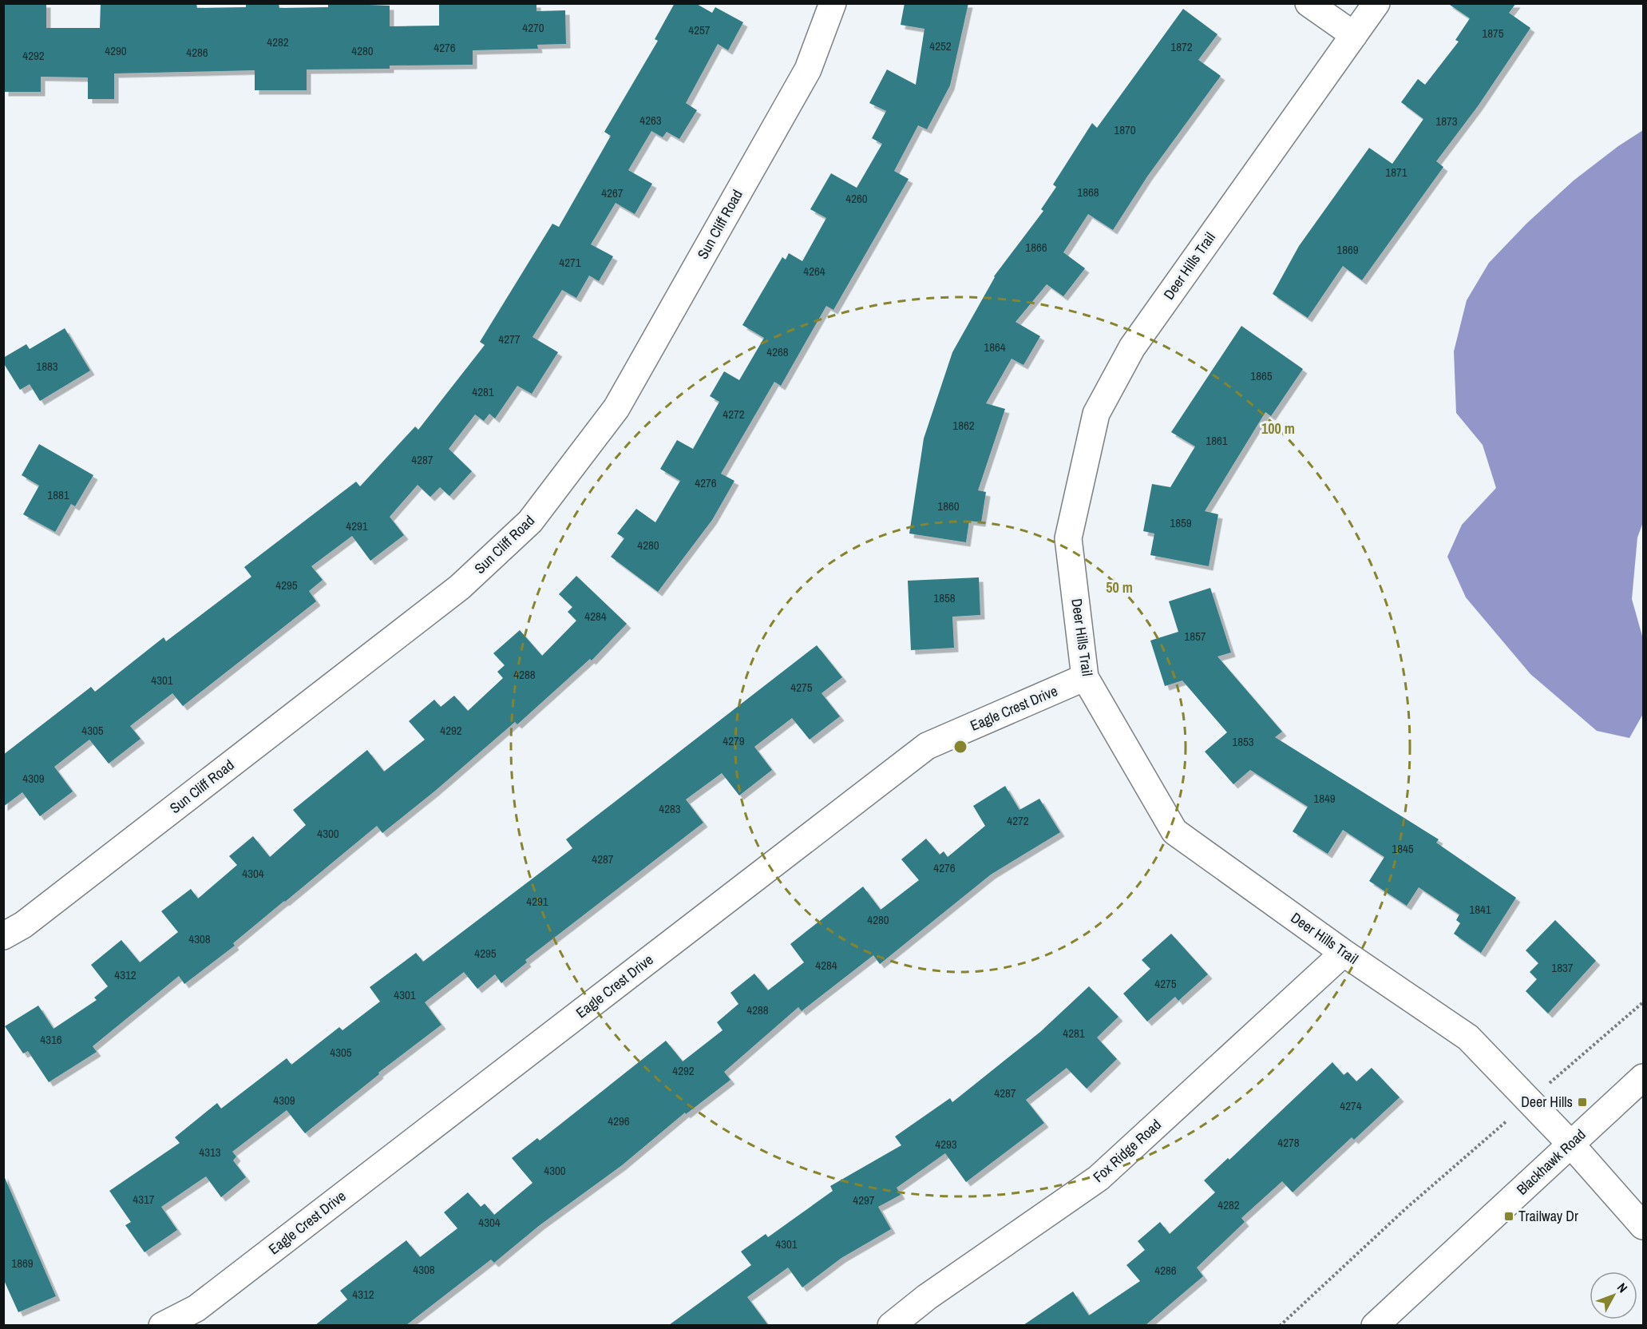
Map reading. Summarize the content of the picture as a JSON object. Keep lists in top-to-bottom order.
{
  "streets": {
    "street": [
      "Sun Cliff Road",
      "Deer Hills Trail",
      "Eagle Crest Drive",
      "Fox Ridge Road",
      "Blackhawk Road"
    ]
  },
  "crossings": [
    ["Deer Hills Trail", "Eagle Crest Drive"],
    ["Deer Hills Trail", "Fox Ridge Road"],
    ["Deer Hills Trail", "Blackhawk Road"]
  ],
  "places": {
    "transit": ["Deer Hills", "Trailway Dr"]
  },
  "house_numbers": [
    "4270",
    "4257",
    "1875",
    "4282",
    "4252",
    "1872",
    "4276",
    "4290",
    "4280",
    "4286",
    "4292",
    "4263",
    "1873",
    "1870",
    "1871",
    "1868",
    "4267",
    "4260",
    "1866",
    "1869",
    "4271",
    "4264",
    "4277",
    "1864",
    "4268",
    "1883",
    "1865",
    "4281",
    "4272",
    "1862",
    "1861",
    "4287",
    "4276",
    "1881",
    "1860",
    "1859",
    "4291",
    "4280",
    "4295",
    "1858",
    "4284",
    "1857",
    "4288",
    "4301",
    "4275",
    "4305",
    "4292",
    "4279",
    "1853",
    "4309",
    "1849",
    "4283",
    "4272",
    "4300",
    "1845",
    "4287",
    "4276",
    "4304",
    "4291",
    "1841",
    "4280",
    "4308",
    "4295",
    "4284",
    "1837",
    "4312",
    "4275",
    "4301",
    "4288",
    "4281",
    "4316",
    "4305",
    "4292",
    "4287",
    "4309",
    "4274",
    "4296",
    "4278",
    "4293",
    "4313",
    "4300",
    "4317",
    "4297",
    "4282",
    "4304",
    "4301",
    "1869",
    "4308",
    "4286",
    "4312"
  ],
  "north": "top right",
  "rings": ["100 m", "50 m"]
}
